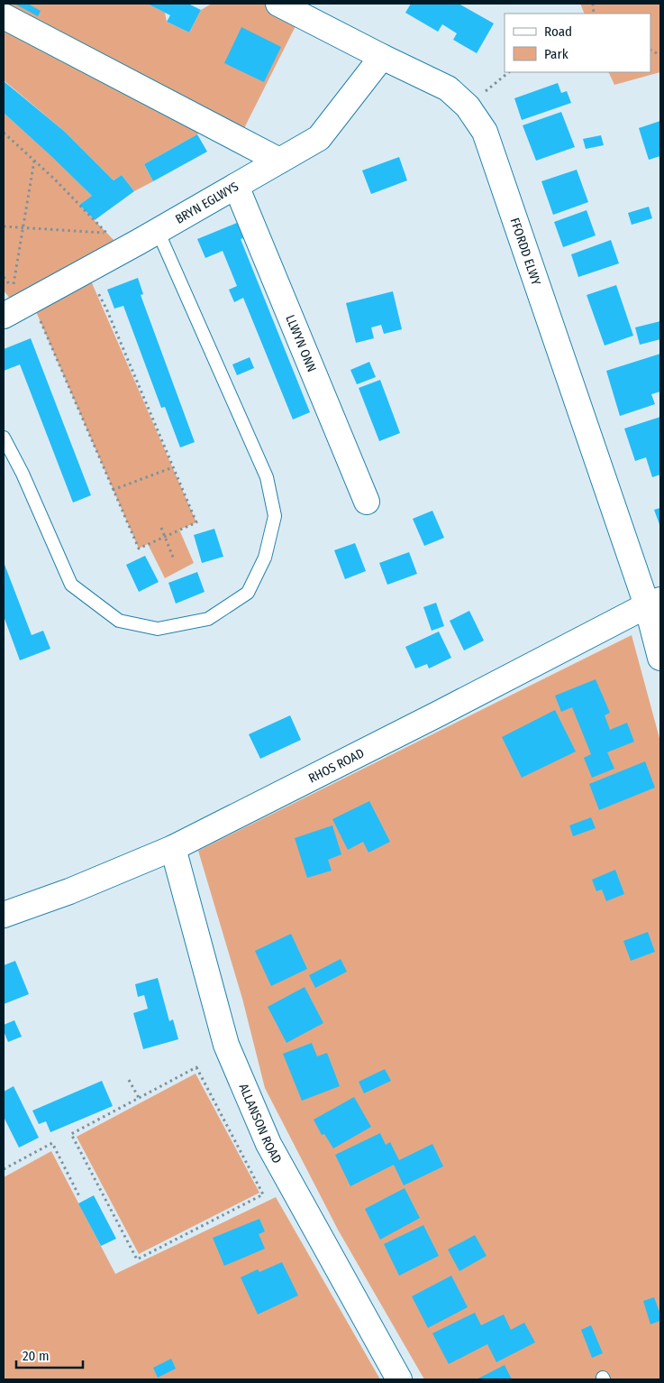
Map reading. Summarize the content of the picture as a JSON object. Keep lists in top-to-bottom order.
{
  "streets": {
    "street": [
      "BRYN EGLWYS",
      "FFORDD ELWY",
      "LLWYN ONN",
      "RHOS ROAD",
      "ALLANSON ROAD"
    ]
  },
  "crossings": [
    ["BRYN EGLWYS", "FFORDD ELWY"],
    ["BRYN EGLWYS", "LLWYN ONN"],
    ["FFORDD ELWY", "RHOS ROAD"],
    ["RHOS ROAD", "ALLANSON ROAD"]
  ],
  "legend": ["Road", "Park"],
  "scale_bar": "20 m"
}
